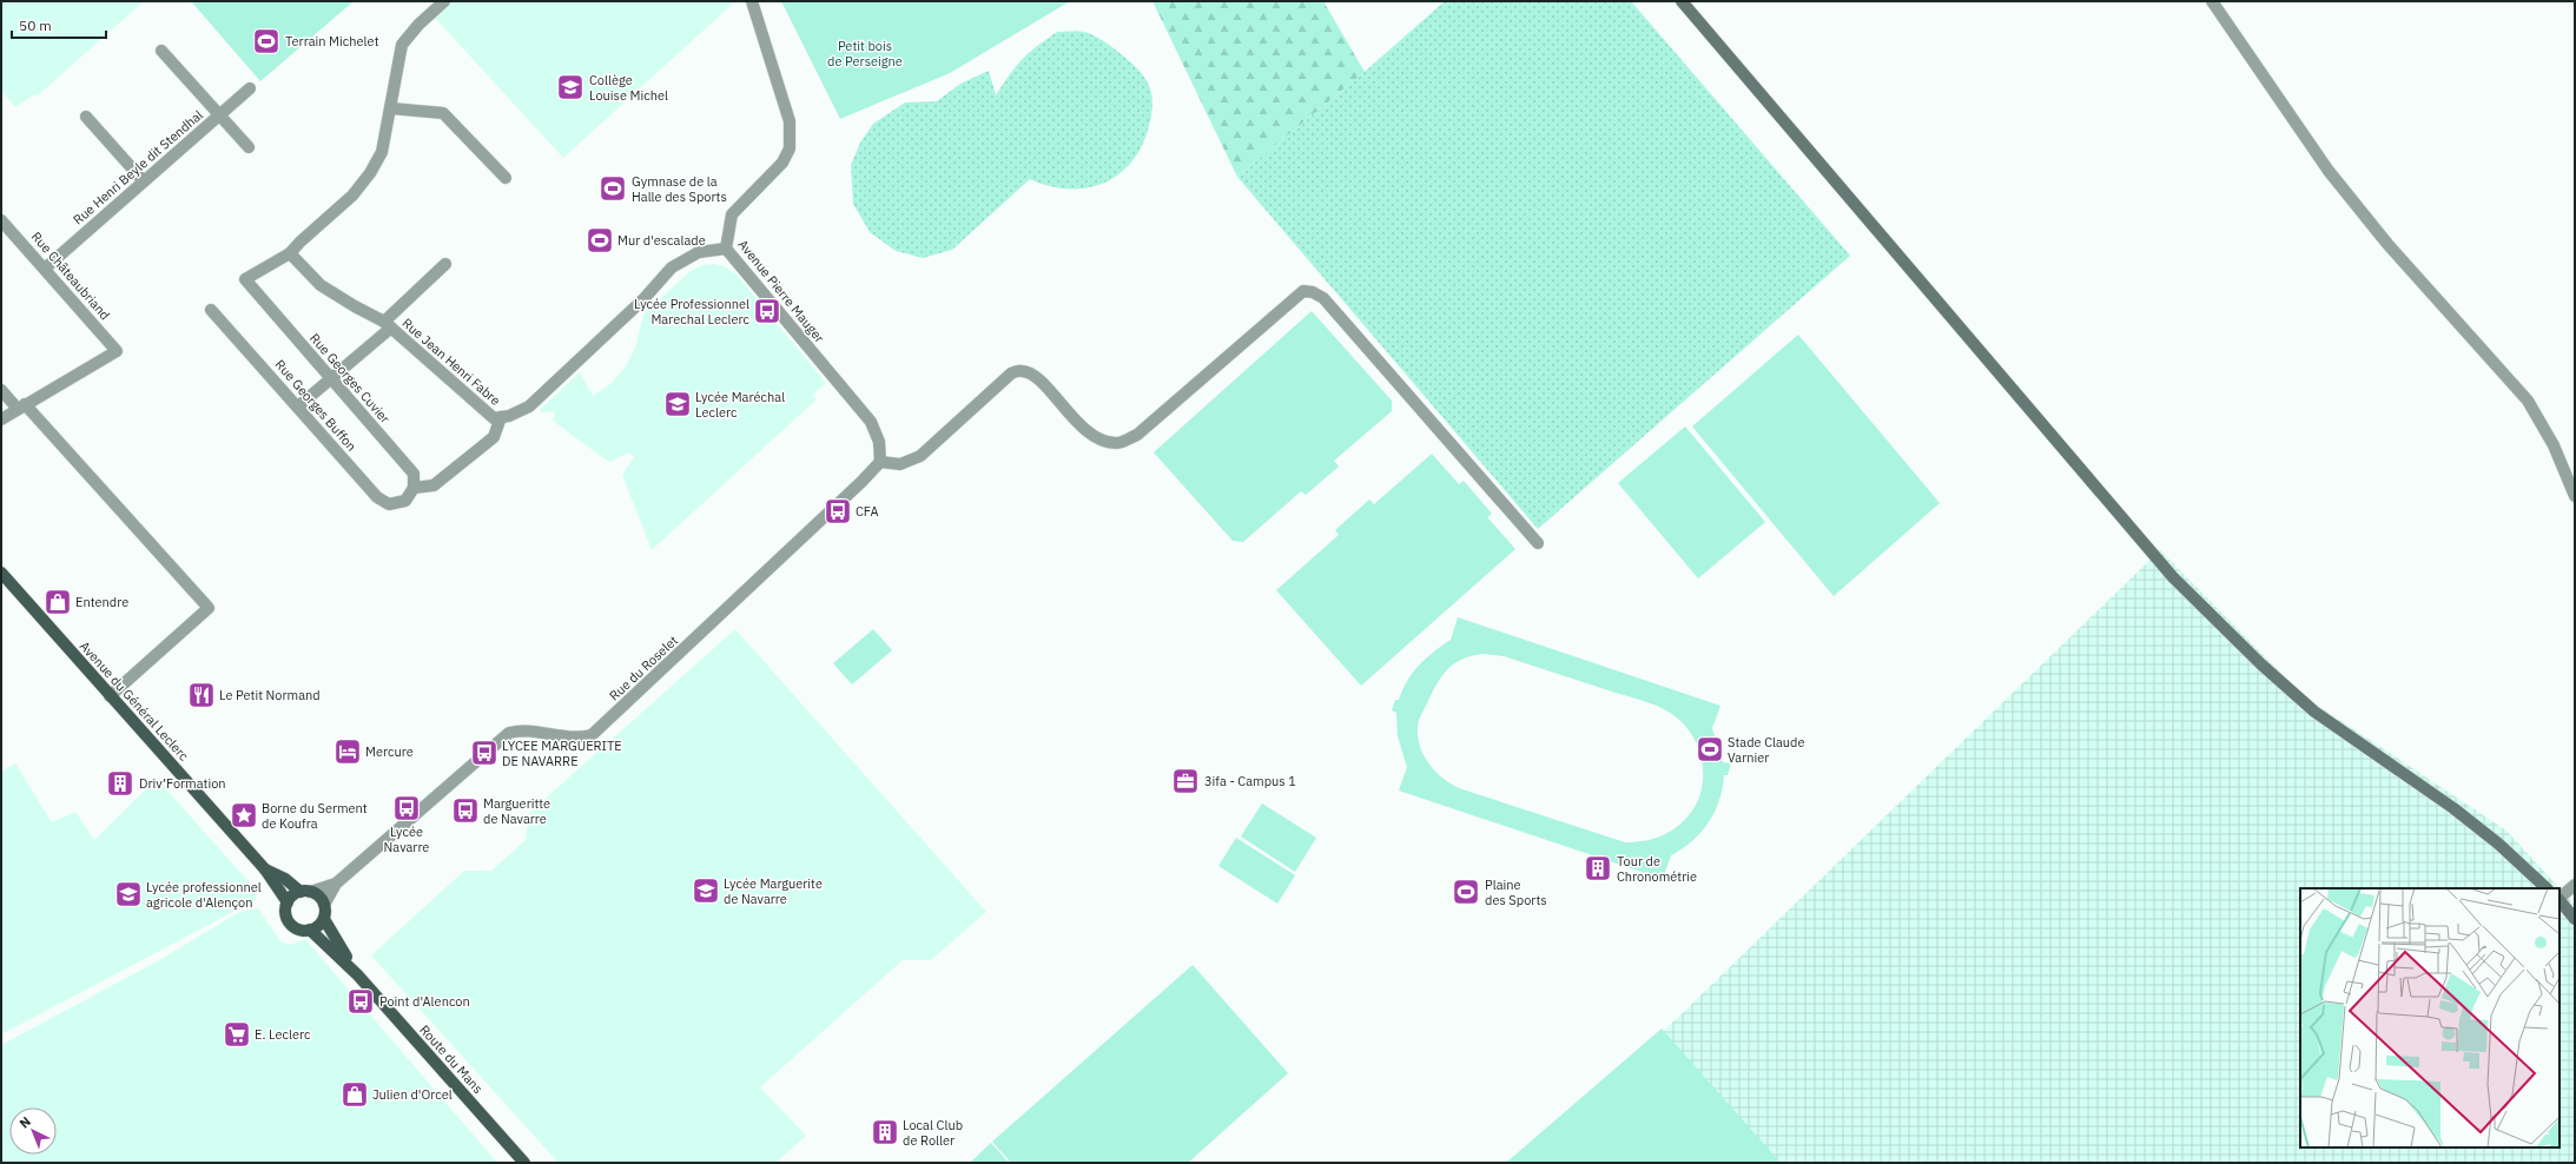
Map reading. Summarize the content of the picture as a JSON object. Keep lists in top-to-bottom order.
{
  "streets": {
    "main road": ["Avenue du Général Leclerc", "Route du Mans"],
    "street": [
      "Rue Henri Beyle dit Stendhal",
      "Rue Châteaubriand",
      "Avenue Pierre Mauger",
      "Rue Jean Henri Fabre",
      "Rue Georges Cuvier",
      "Rue Georges Buffon",
      "Rue du Roselet"
    ]
  },
  "crossings": [
    ["Rue Henri Beyle dit Stendhal", "Rue Châteaubriand"],
    ["Avenue Pierre Mauger", "Rue Jean Henri Fabre"],
    ["Avenue Pierre Mauger", "Rue du Roselet"],
    ["Rue Jean Henri Fabre", "Rue Georges Cuvier"],
    ["Rue Georges Cuvier", "Rue Georges Buffon"],
    ["Rue du Roselet", "Avenue du Général Leclerc"],
    ["Rue du Roselet", "Route du Mans"],
    ["Avenue du Général Leclerc", "Route du Mans"]
  ],
  "parks": ["Petit bois de Perseigne"],
  "places": {
    "sports": [
      "Terrain Michelet",
      "Gymnase de la Halle des Sports",
      "Mur d'escalade",
      "Stade Claude Varnier",
      "Plaine des Sports"
    ],
    "school or university": [
      "Collège Louise Michel",
      "Lycée Maréchal Leclerc",
      "Lycée Marguerite de Navarre",
      "Lycée professionnel agricole d'Alençon"
    ],
    "bus stop": [
      "Lycée Professionnel Marechal Leclerc",
      "CFA",
      "LYCEE MARGUERITE DE NAVARRE",
      "Lycée Navarre",
      "Margueritte de Navarre",
      "Point d'Alencon"
    ],
    "shop": ["Entendre", "Julien d'Orcel"],
    "restaurant": ["Le Petit Normand"],
    "hotel": ["Mercure"],
    "office": ["3ifa - Campus 1"],
    "building": ["Driv’Formation", "Tour de Chronométrie", "Local Club de Roller"],
    "place": ["Borne du Serment de Koufra"],
    "supermarket": ["E. Leclerc"]
  },
  "scale_bar": "50 m",
  "north": "top left"
}
